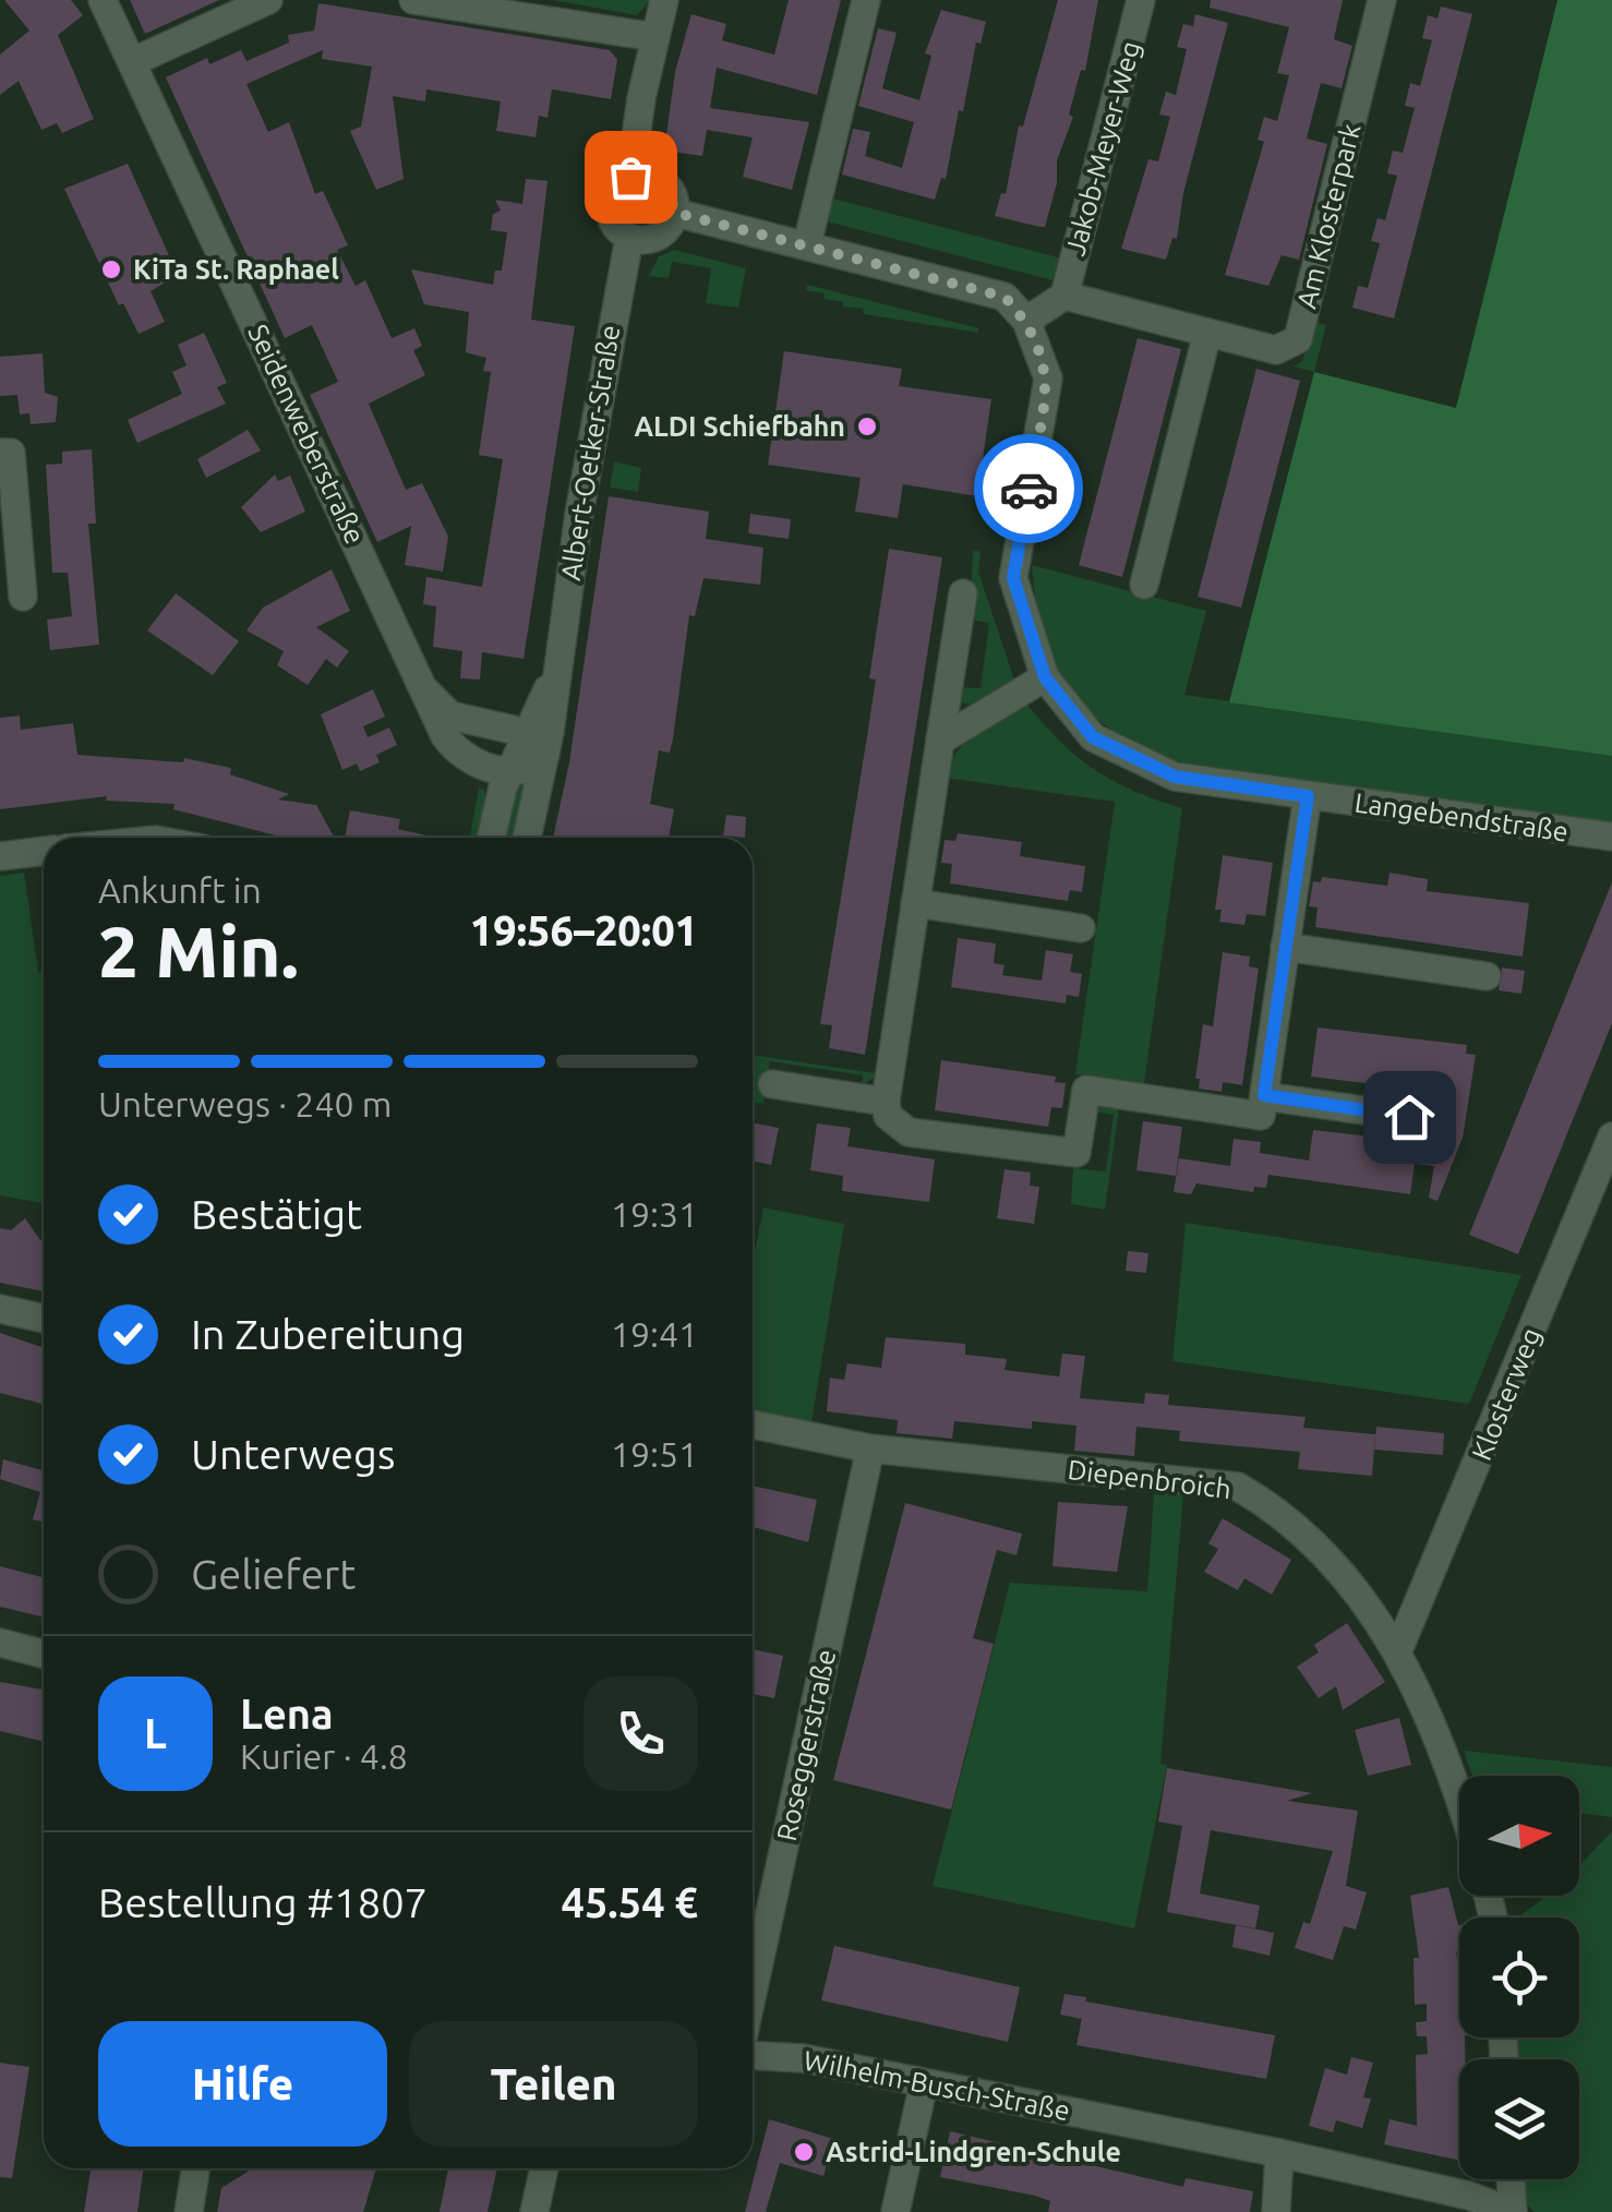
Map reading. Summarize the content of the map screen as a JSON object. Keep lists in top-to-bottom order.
{
  "streets": {
    "street": [
      "Jakob-Meyer-Weg",
      "Am Klosterpark",
      "Seidenweberstraße",
      "Albert-Oetker-Straße",
      "Langebendstraße",
      "Klosterweg",
      "Diepenbroich",
      "Roseggerstraße",
      "Wilhelm-Busch-Straße"
    ]
  },
  "crossings": [
    ["Jakob-Meyer-Weg", "Am Klosterpark"],
    ["Klosterweg", "Diepenbroich"],
    ["Diepenbroich", "Roseggerstraße"]
  ],
  "places": ["KiTa St. Raphael", "ALDI Schiefbahn", "Astrid-Lindgren-Schule"],
  "north": "right",
  "page": {
    "heading": ["2 Min.", "Ankunft in", "19:56–20:01"],
    "panel": [
      "Lena",
      "Kurier · 4.8",
      "Bestellung #1807",
      "45.54 €"
    ],
    "bar": "Unterwegs · 240 m",
    "list": [
      ["Bestätigt", "19:31"],
      ["In Zubereitung", "19:41"],
      ["Unterwegs", "19:51"],
      "Geliefert"
    ],
    "round": "L",
    "buttons": ["Hilfe", "Teilen"]
  }
}
